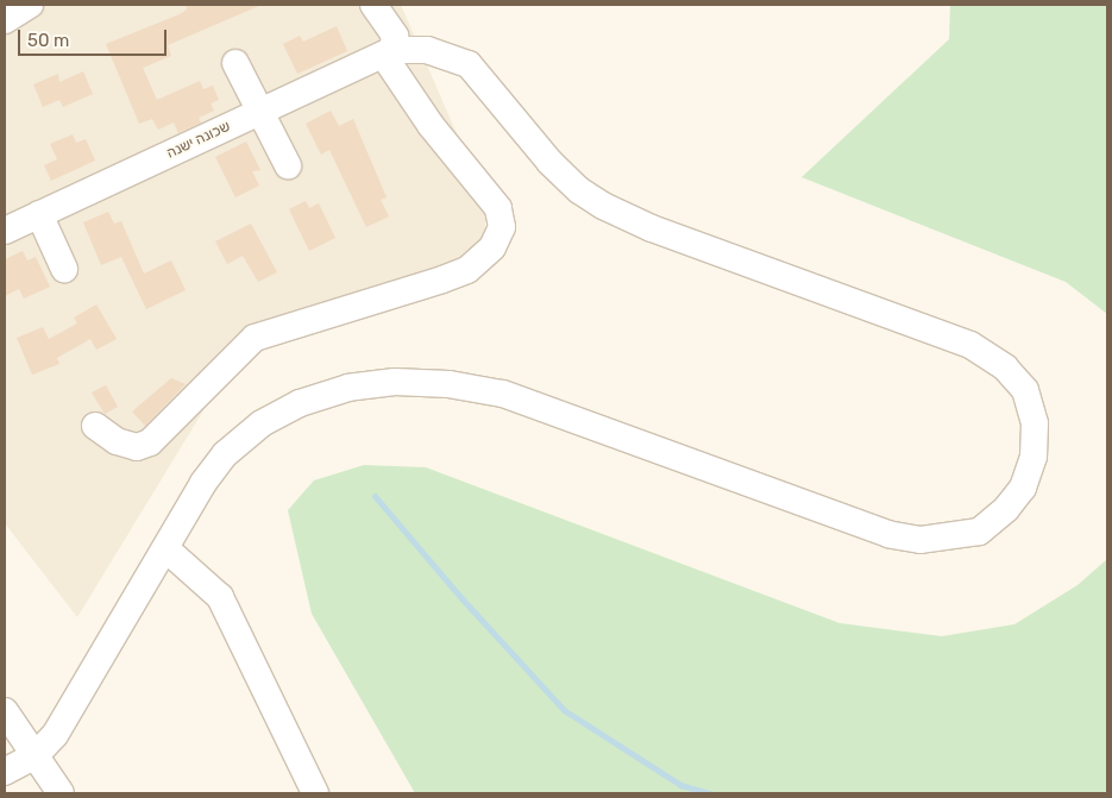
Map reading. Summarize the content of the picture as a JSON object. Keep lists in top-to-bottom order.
{
  "streets": {
    "street": ["שכונה ישנה"]
  },
  "scale_bar": "50 m"
}
